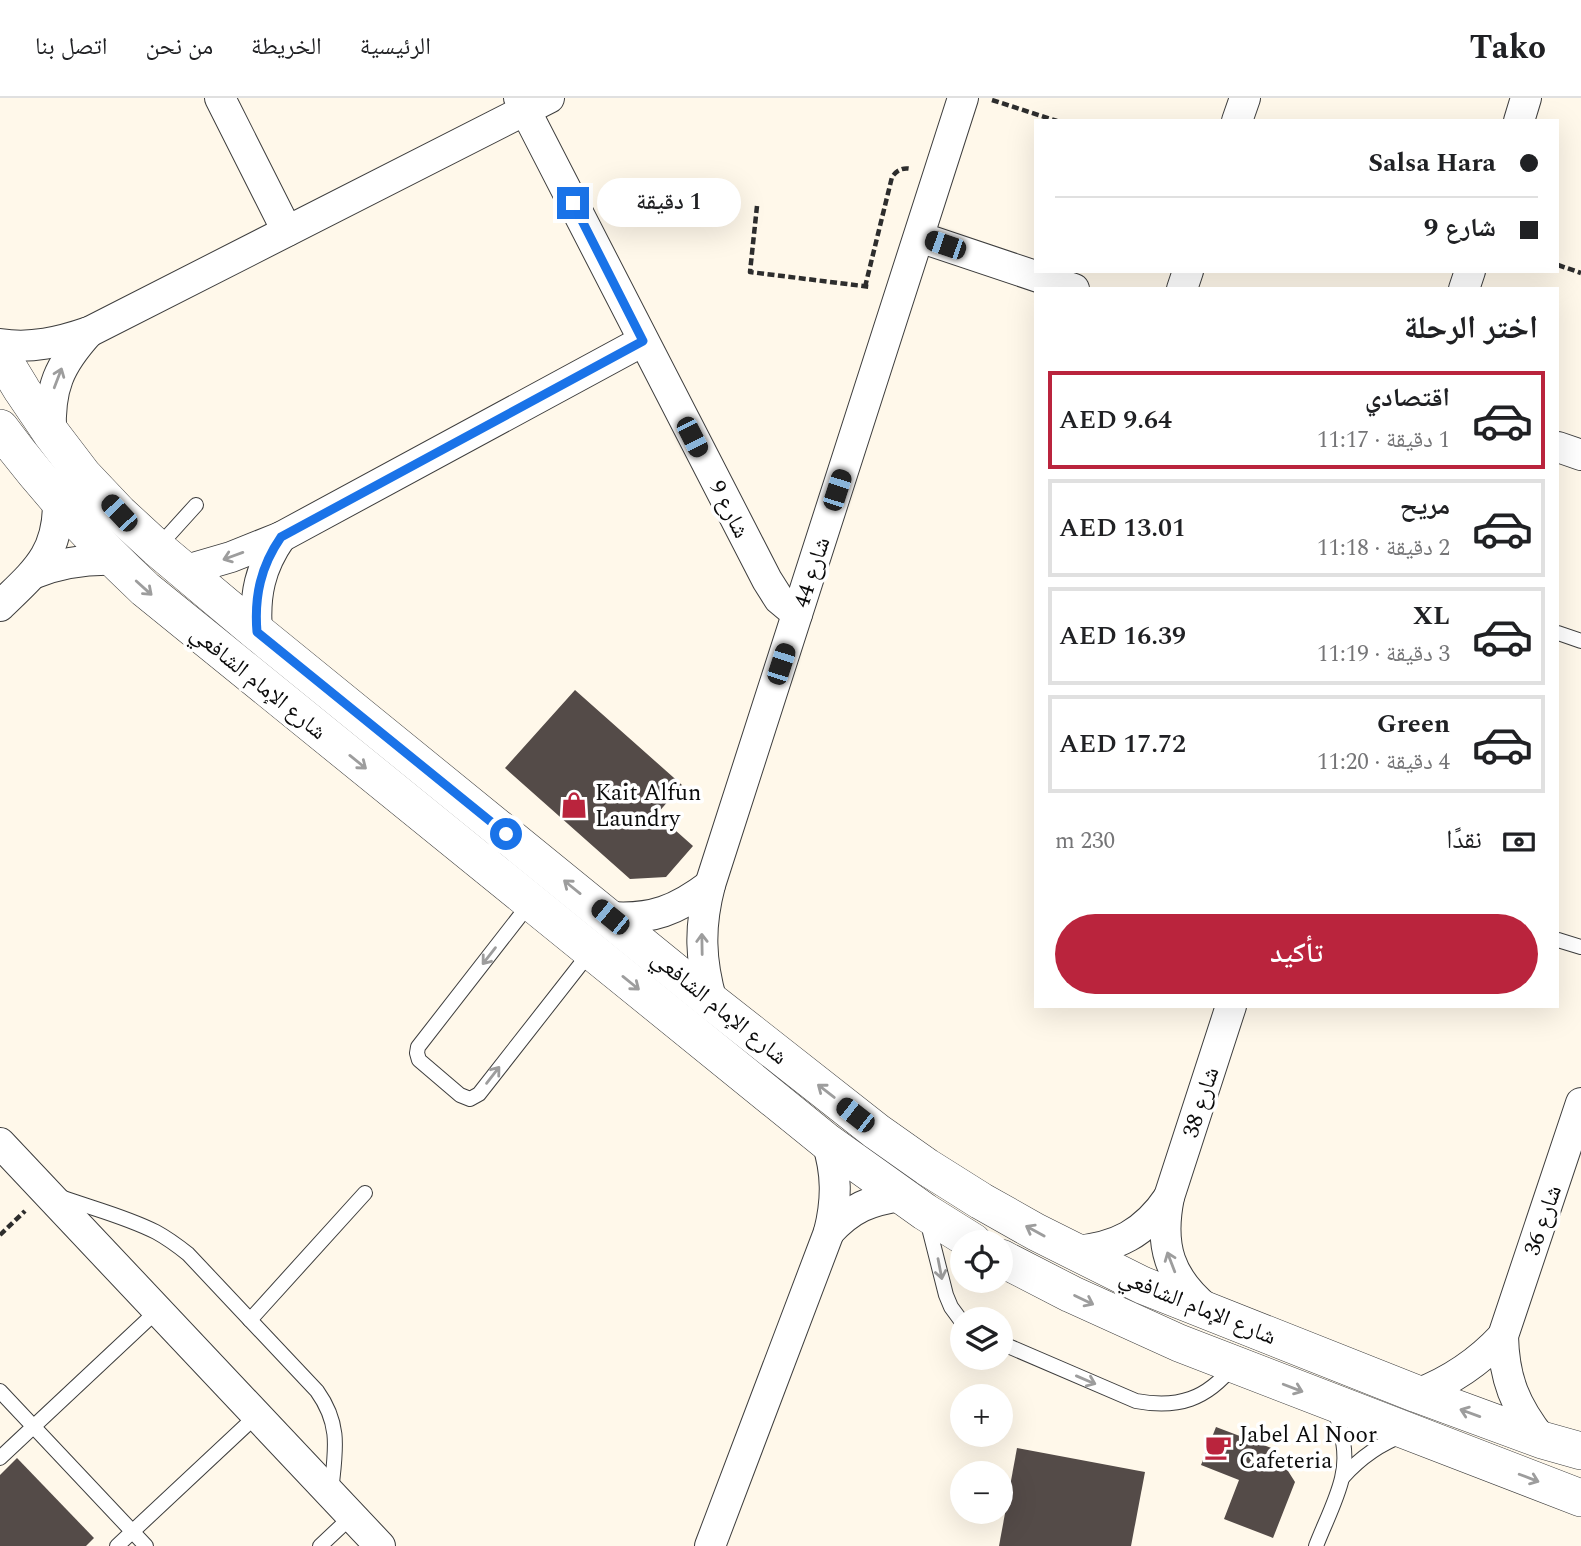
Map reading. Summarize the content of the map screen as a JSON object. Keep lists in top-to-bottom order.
{
  "streets": {
    "street": [
      "شارع 9",
      "شارع 44",
      "شارع الإمام الشافعي",
      "شارع 38",
      "شارع 36"
    ]
  },
  "crossings": [
    ["شارع 9", "شارع 44"],
    ["شارع 44", "شارع الإمام الشافعي"],
    ["شارع الإمام الشافعي", "شارع 38"],
    ["شارع الإمام الشافعي", "شارع 36"]
  ],
  "places": {
    "shop": ["Kait Alfun Laundry"],
    "cafe": ["Jabel Al Noor Cafeteria"]
  },
  "page": {
    "header": "Tako",
    "nav": [
      "الرئيسية",
      "الخريطة",
      "من نحن",
      "اتصل بنا"
    ],
    "banner": ["Salsa Hara", "شارع 9"],
    "bubble": "1 دقيقة",
    "heading": "اختر الرحلة",
    "list": [
      {
        "name": "اقتصادي",
        "note": "1 دقيقة · 11:17",
        "value": "AED 9.64"
      },
      {
        "name": "مريح",
        "note": "2 دقيقة · 11:18",
        "value": "AED 13.01"
      },
      {
        "name": "XL",
        "note": "3 دقيقة · 11:19",
        "value": "AED 16.39"
      },
      {
        "name": "Green",
        "note": "4 دقيقة · 11:20",
        "value": "AED 17.72"
      }
    ],
    "pay": ["نقدًا", "230 m"],
    "buttons": "تأكيد",
    "map_buttons": ["+", "−"]
  }
}
